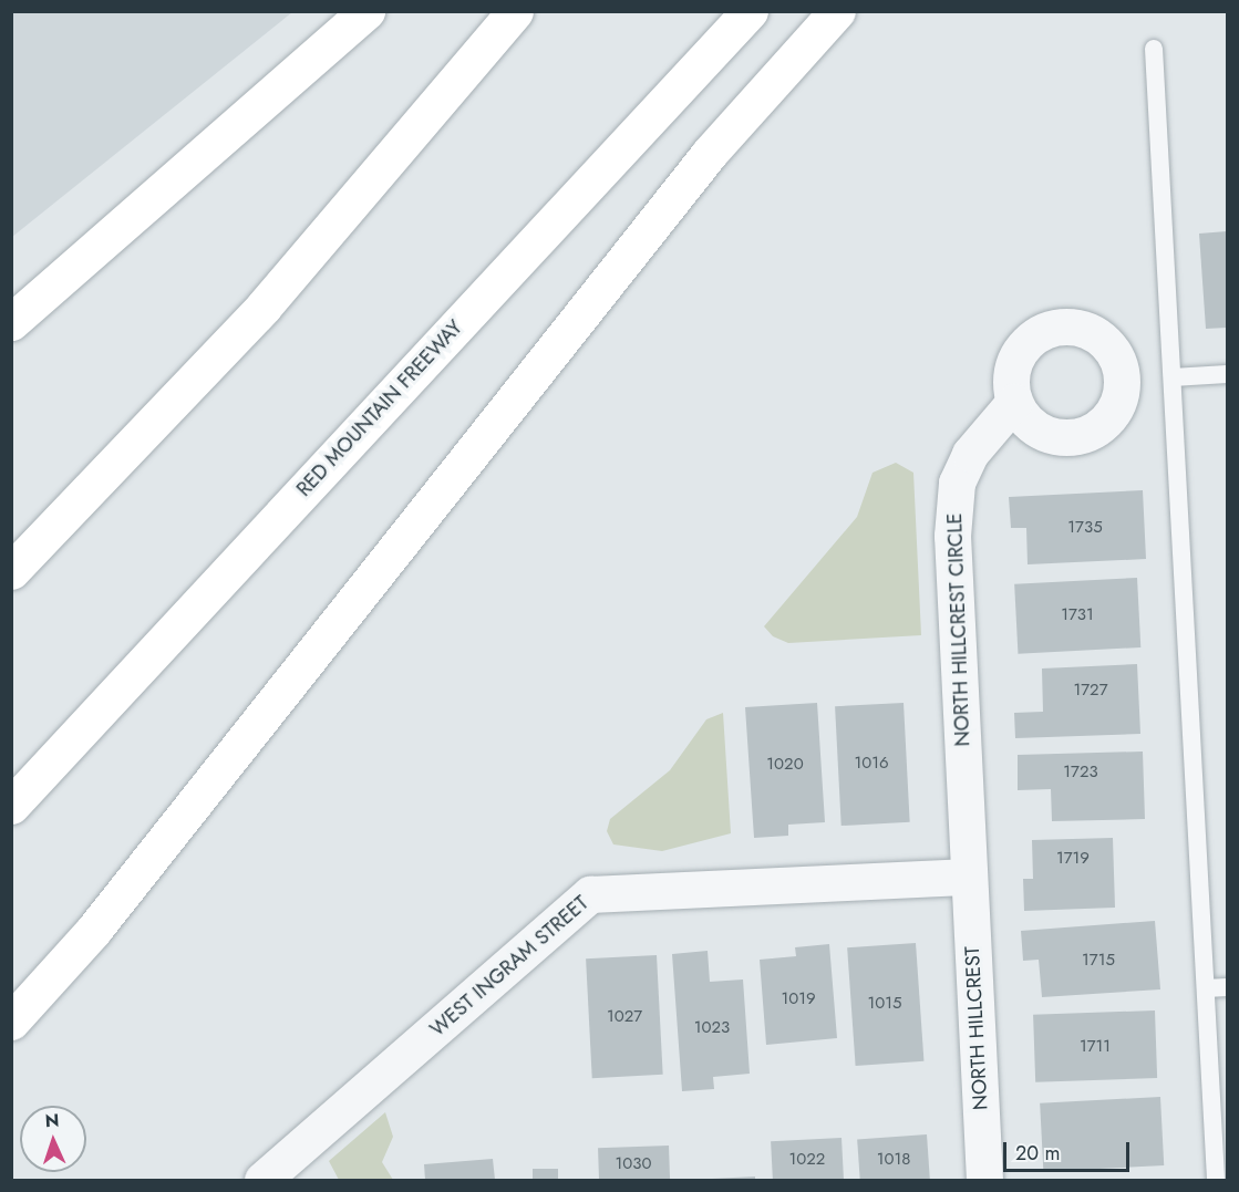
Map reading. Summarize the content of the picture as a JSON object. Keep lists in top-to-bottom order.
{
  "streets": {
    "highway": ["RED MOUNTAIN FREEWAY"],
    "street": ["NORTH HILLCREST CIRCLE", "WEST INGRAM STREET", "NORTH HILLCREST"]
  },
  "crossings": [
    ["NORTH HILLCREST CIRCLE", "WEST INGRAM STREET"],
    ["NORTH HILLCREST CIRCLE", "NORTH HILLCREST"],
    ["WEST INGRAM STREET", "NORTH HILLCREST"]
  ],
  "house_numbers": [
    "1735",
    "1731",
    "1727",
    "1016",
    "1020",
    "1723",
    "1719",
    "1715",
    "1019",
    "1015",
    "1027",
    "1023",
    "1711",
    "1022",
    "1018",
    "1030"
  ],
  "scale_bar": "20 m",
  "north": "top"
}
